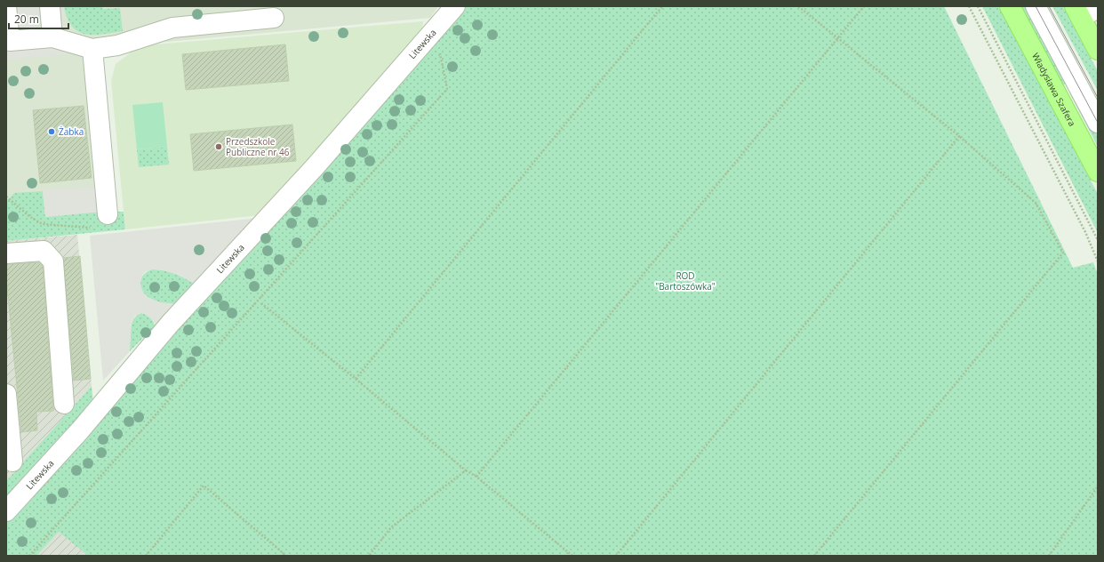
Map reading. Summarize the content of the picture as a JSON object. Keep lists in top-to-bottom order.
{
  "streets": {
    "main road": ["Władysława Szafera"],
    "street": ["Litewska"]
  },
  "parks": ["ROD \"Bartoszówka\""],
  "places": ["Żabka", "Przedszkole Publiczne nr 46"],
  "scale_bar": "20 m"
}
